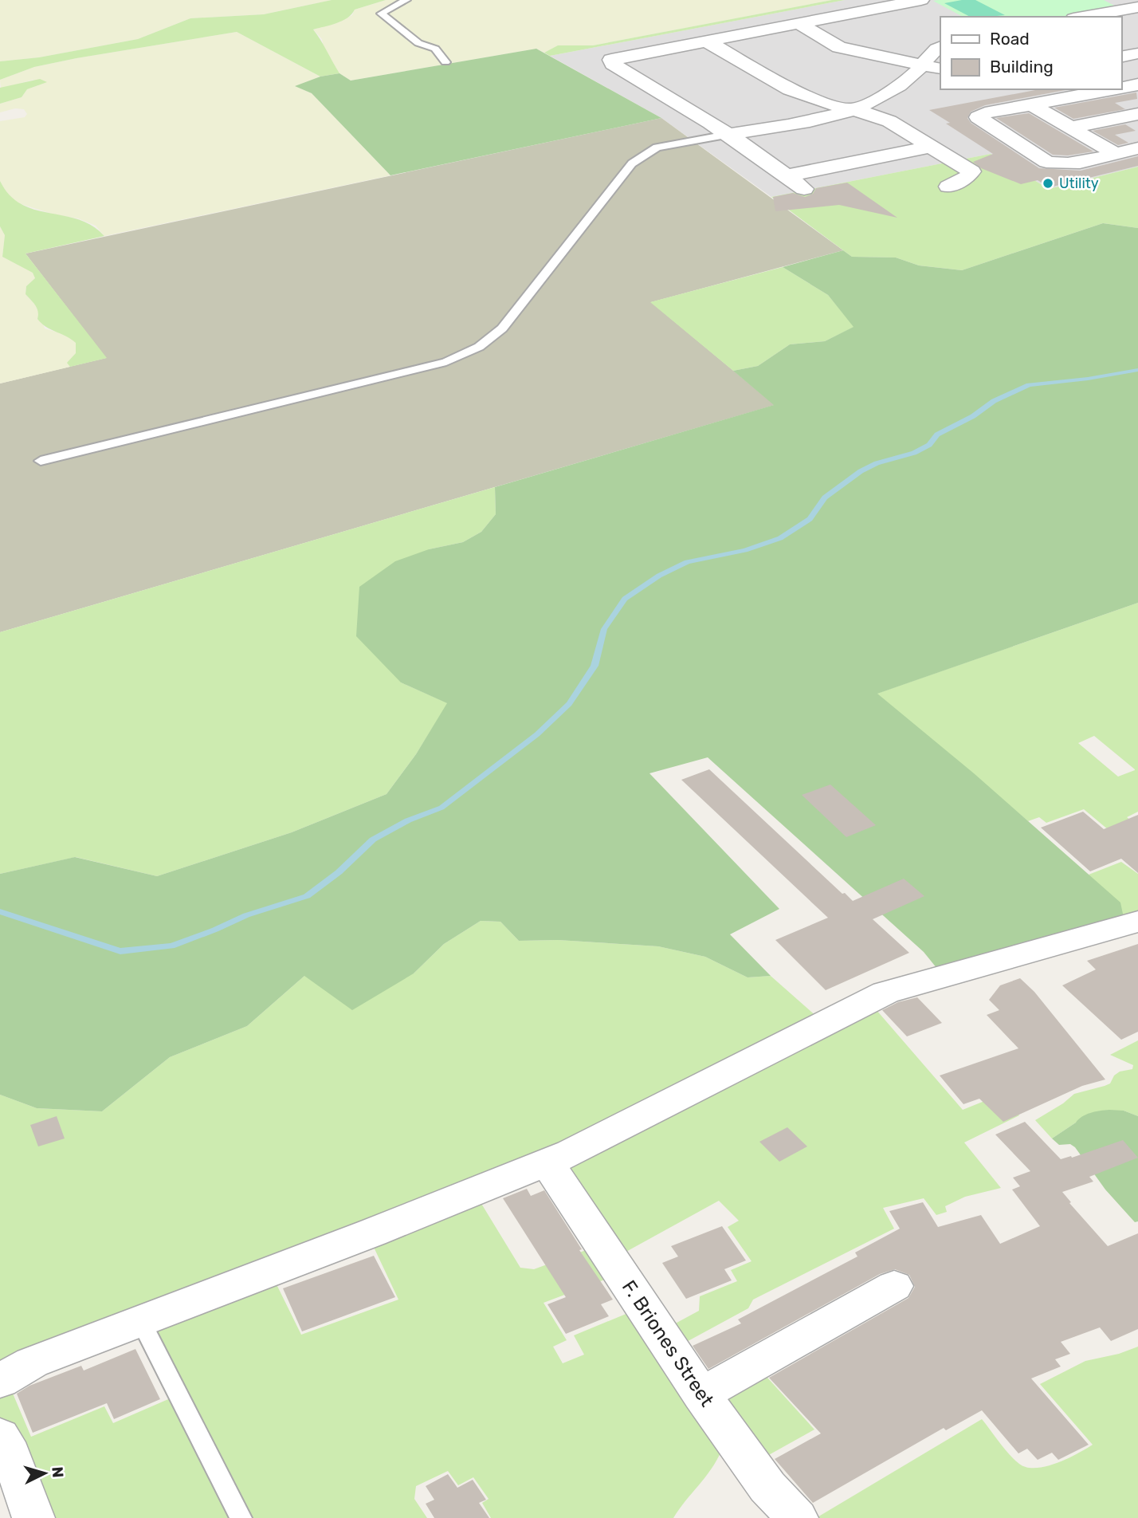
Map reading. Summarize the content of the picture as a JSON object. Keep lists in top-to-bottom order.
{
  "streets": {
    "street": ["F. Briones Street"]
  },
  "places": ["Utility"],
  "legend": ["Road", "Building"],
  "north": "right"
}
